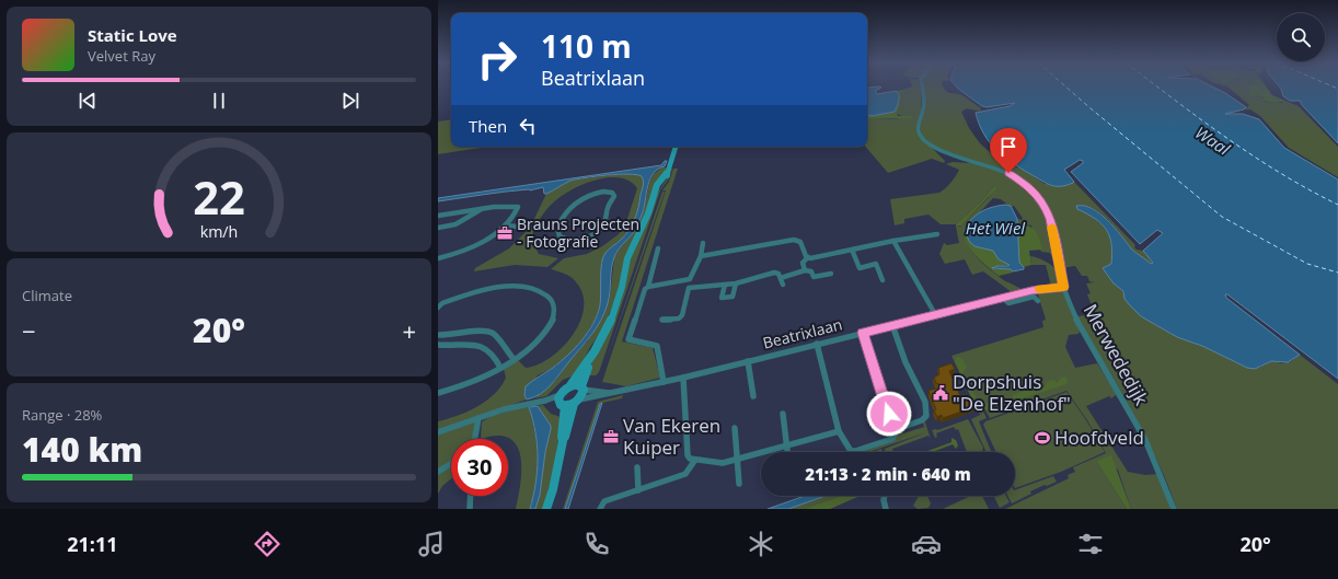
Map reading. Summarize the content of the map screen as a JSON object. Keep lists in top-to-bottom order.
{
  "streets": {
    "street": ["Beatrixlaan", "Merwededijk"]
  },
  "crossings": [
    ["Beatrixlaan", "Merwededijk"]
  ],
  "water": ["Waal", "Het Wiel"],
  "places": {
    "office": ["Brauns Projecten - Fotografie", "Van Ekeren Kuiper"],
    "public building": ["Dorpshuis \"De Elzenhof\""],
    "sports": ["Hoofdveld"]
  },
  "page": {
    "turn": ["110 m", "Beatrixlaan"],
    "song": ["Static Love", "Velvet Ray"],
    "then": "Then",
    "tile": [
      "Climate",
      ["Range · 28%", "140 km"]
    ],
    "heat": ["−", "20°", "+"],
    "limit": "30",
    "trip": "21:13 · 2 min · 640 m",
    "tabs": ["21:11", "20°"],
    "gauge": ["22", "km/h"]
  }
}
